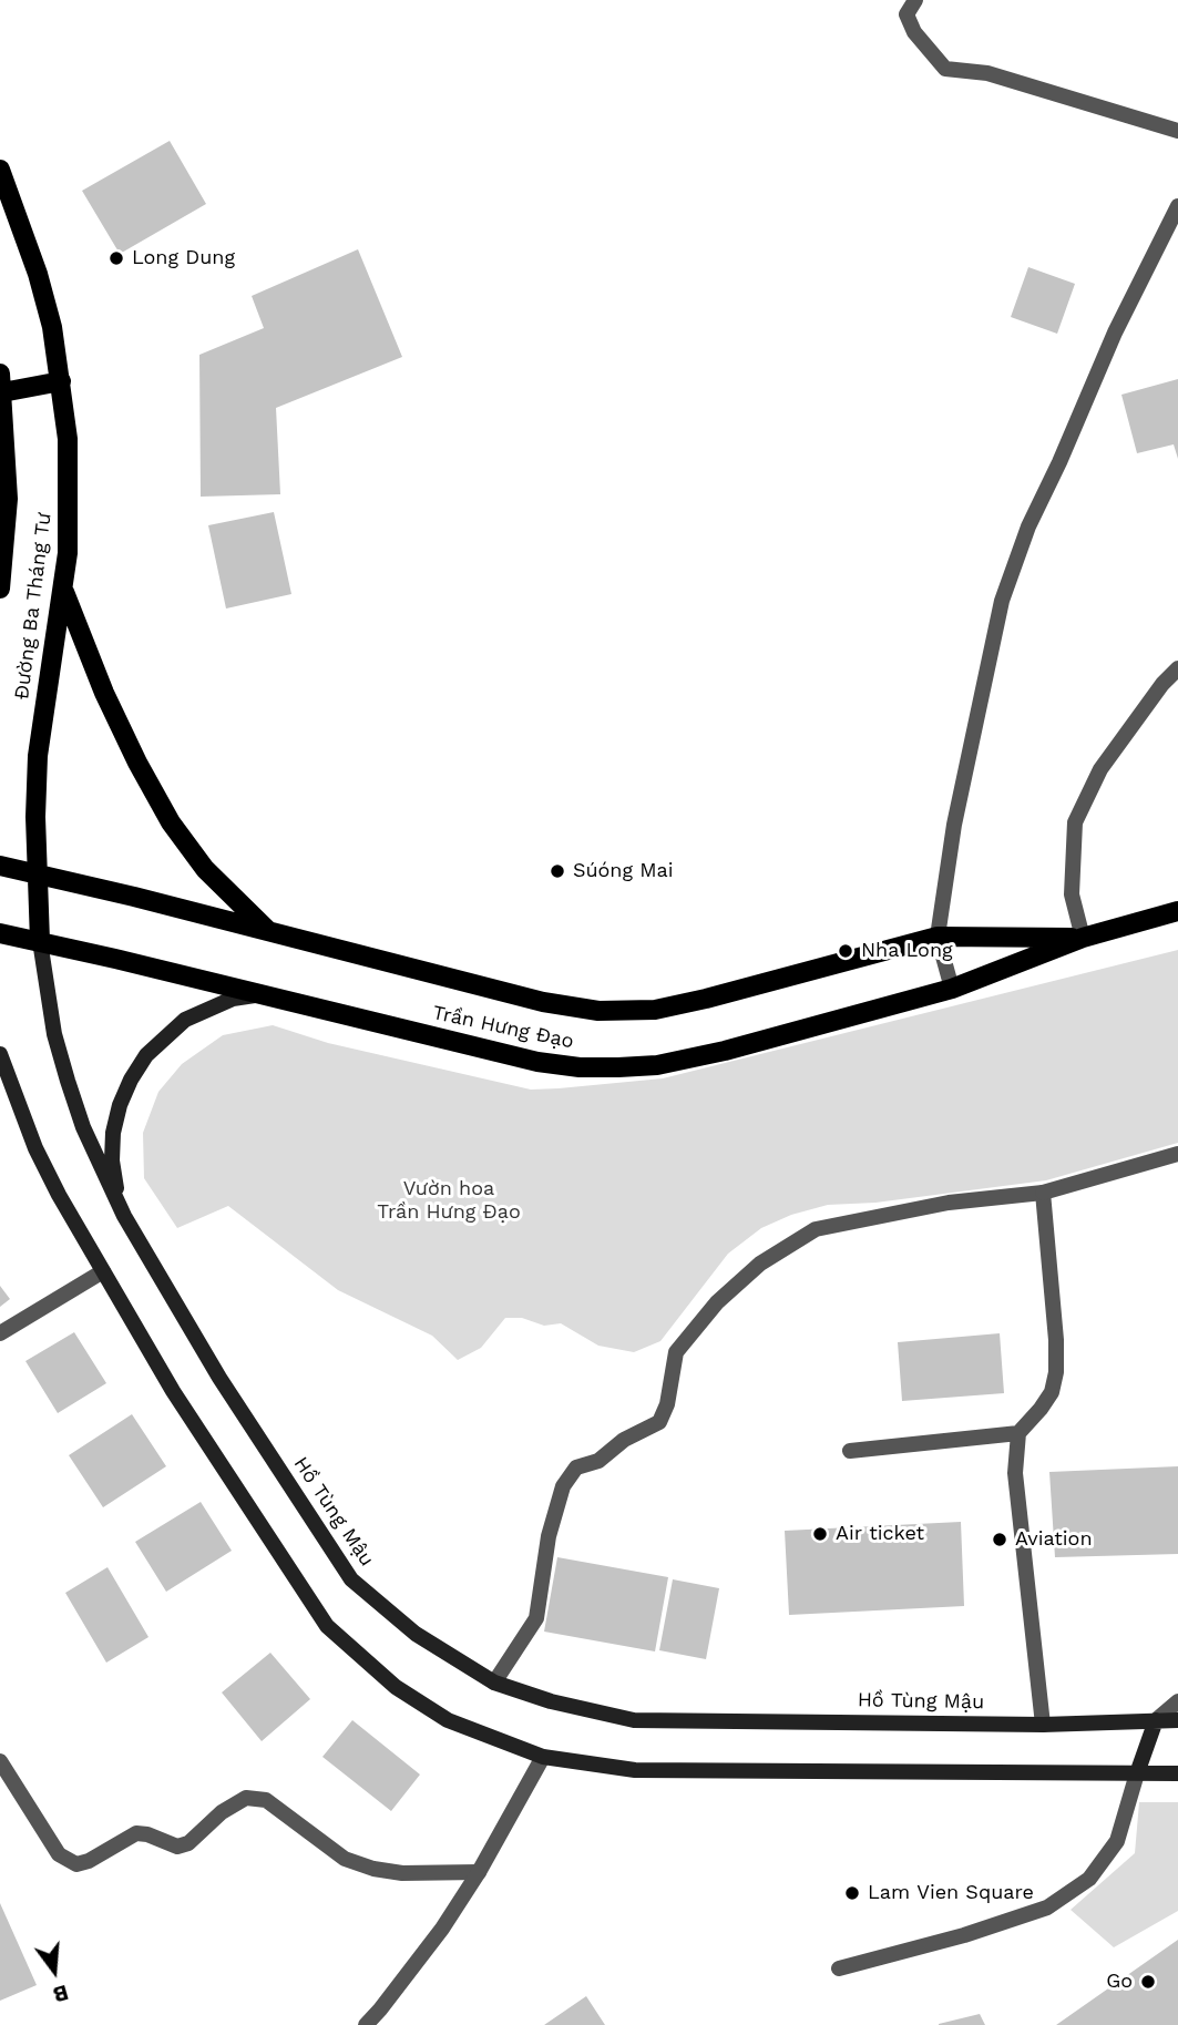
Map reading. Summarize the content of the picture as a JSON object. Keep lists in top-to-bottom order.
{
  "streets": {
    "main road": ["Đường Ba Tháng Tư", "Trần Hưng Đạo", "Hồ Tùng Mậu"]
  },
  "crossings": [
    ["Đường Ba Tháng Tư", "Trần Hưng Đạo"],
    ["Đường Ba Tháng Tư", "Hồ Tùng Mậu"],
    ["Trần Hưng Đạo", "Hồ Tùng Mậu"]
  ],
  "parks": ["Vườn hoa Trần Hưng Đạo"],
  "places": [
    "Long Dung",
    "Súóng Mai",
    "Nha Long",
    "Air ticket",
    "Aviation",
    "Lam Vien Square",
    "Go"
  ],
  "north": "bottom"
}
